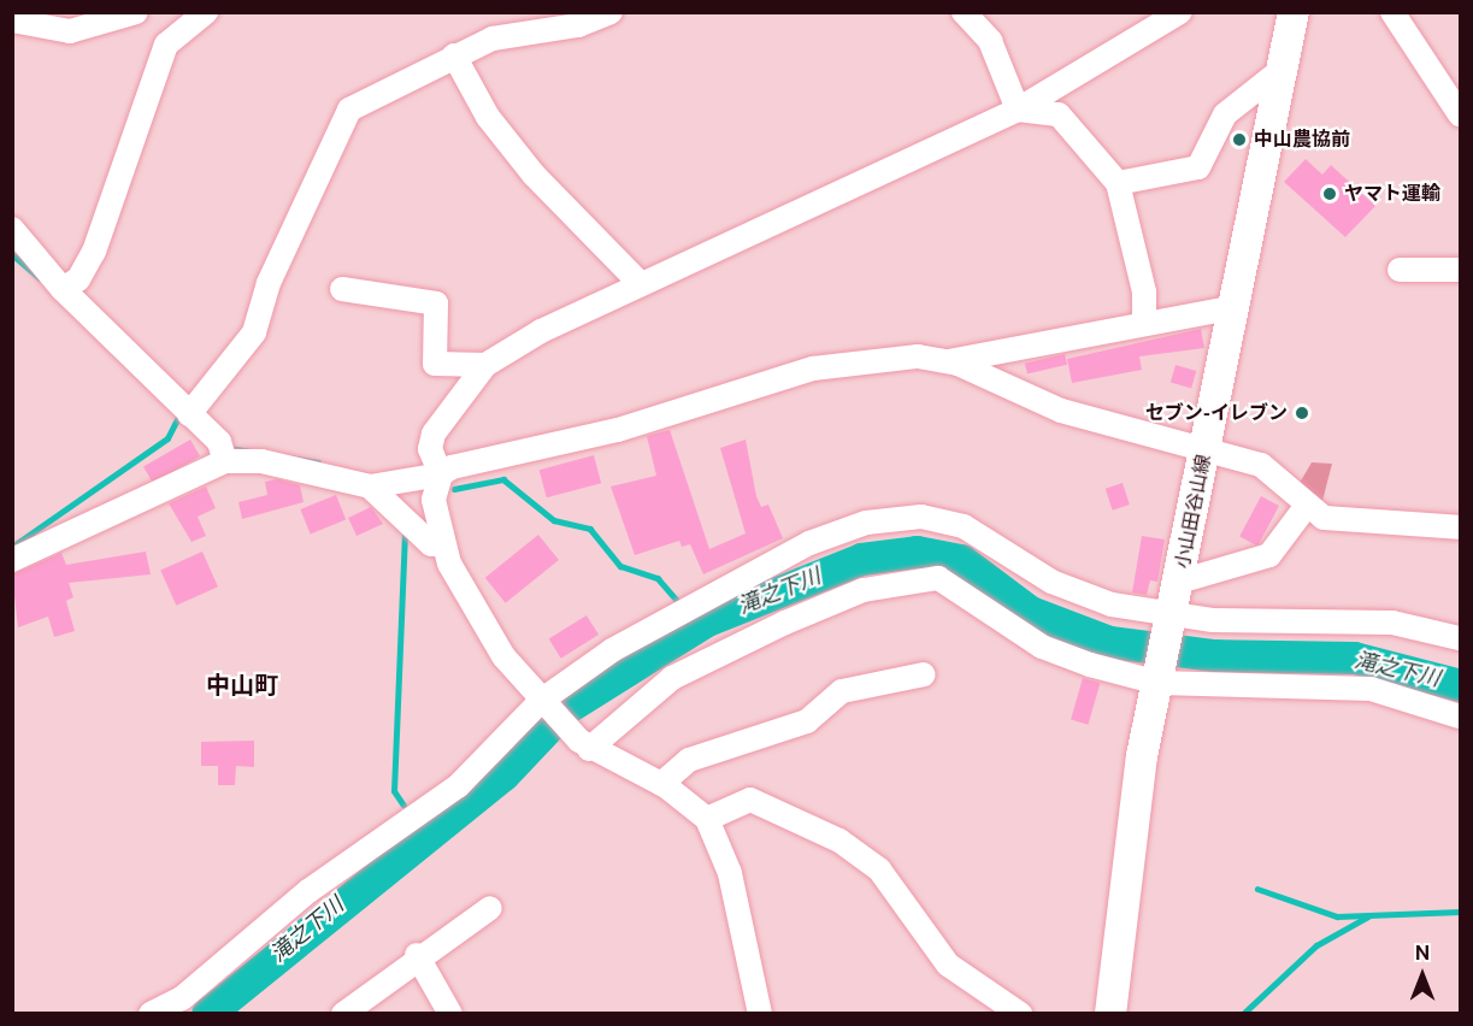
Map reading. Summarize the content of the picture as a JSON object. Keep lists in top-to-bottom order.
{
  "streets": {
    "main road": ["小山田谷山線"]
  },
  "districts": ["中山町"],
  "water": ["滝之下川"],
  "places": ["中山農協前", "ヤマト運輸", "セブン-イレブン"],
  "north": "top"
}
